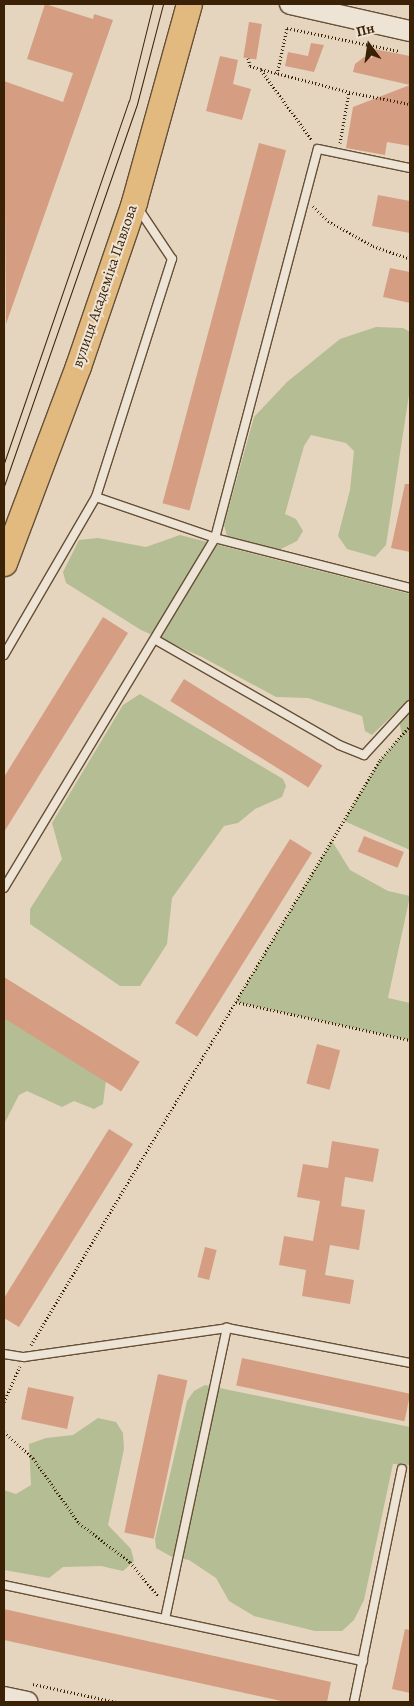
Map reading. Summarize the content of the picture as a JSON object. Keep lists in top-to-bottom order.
{
  "streets": {
    "main road": ["вулиця Академіка Павлова"]
  },
  "north": "top"
}
